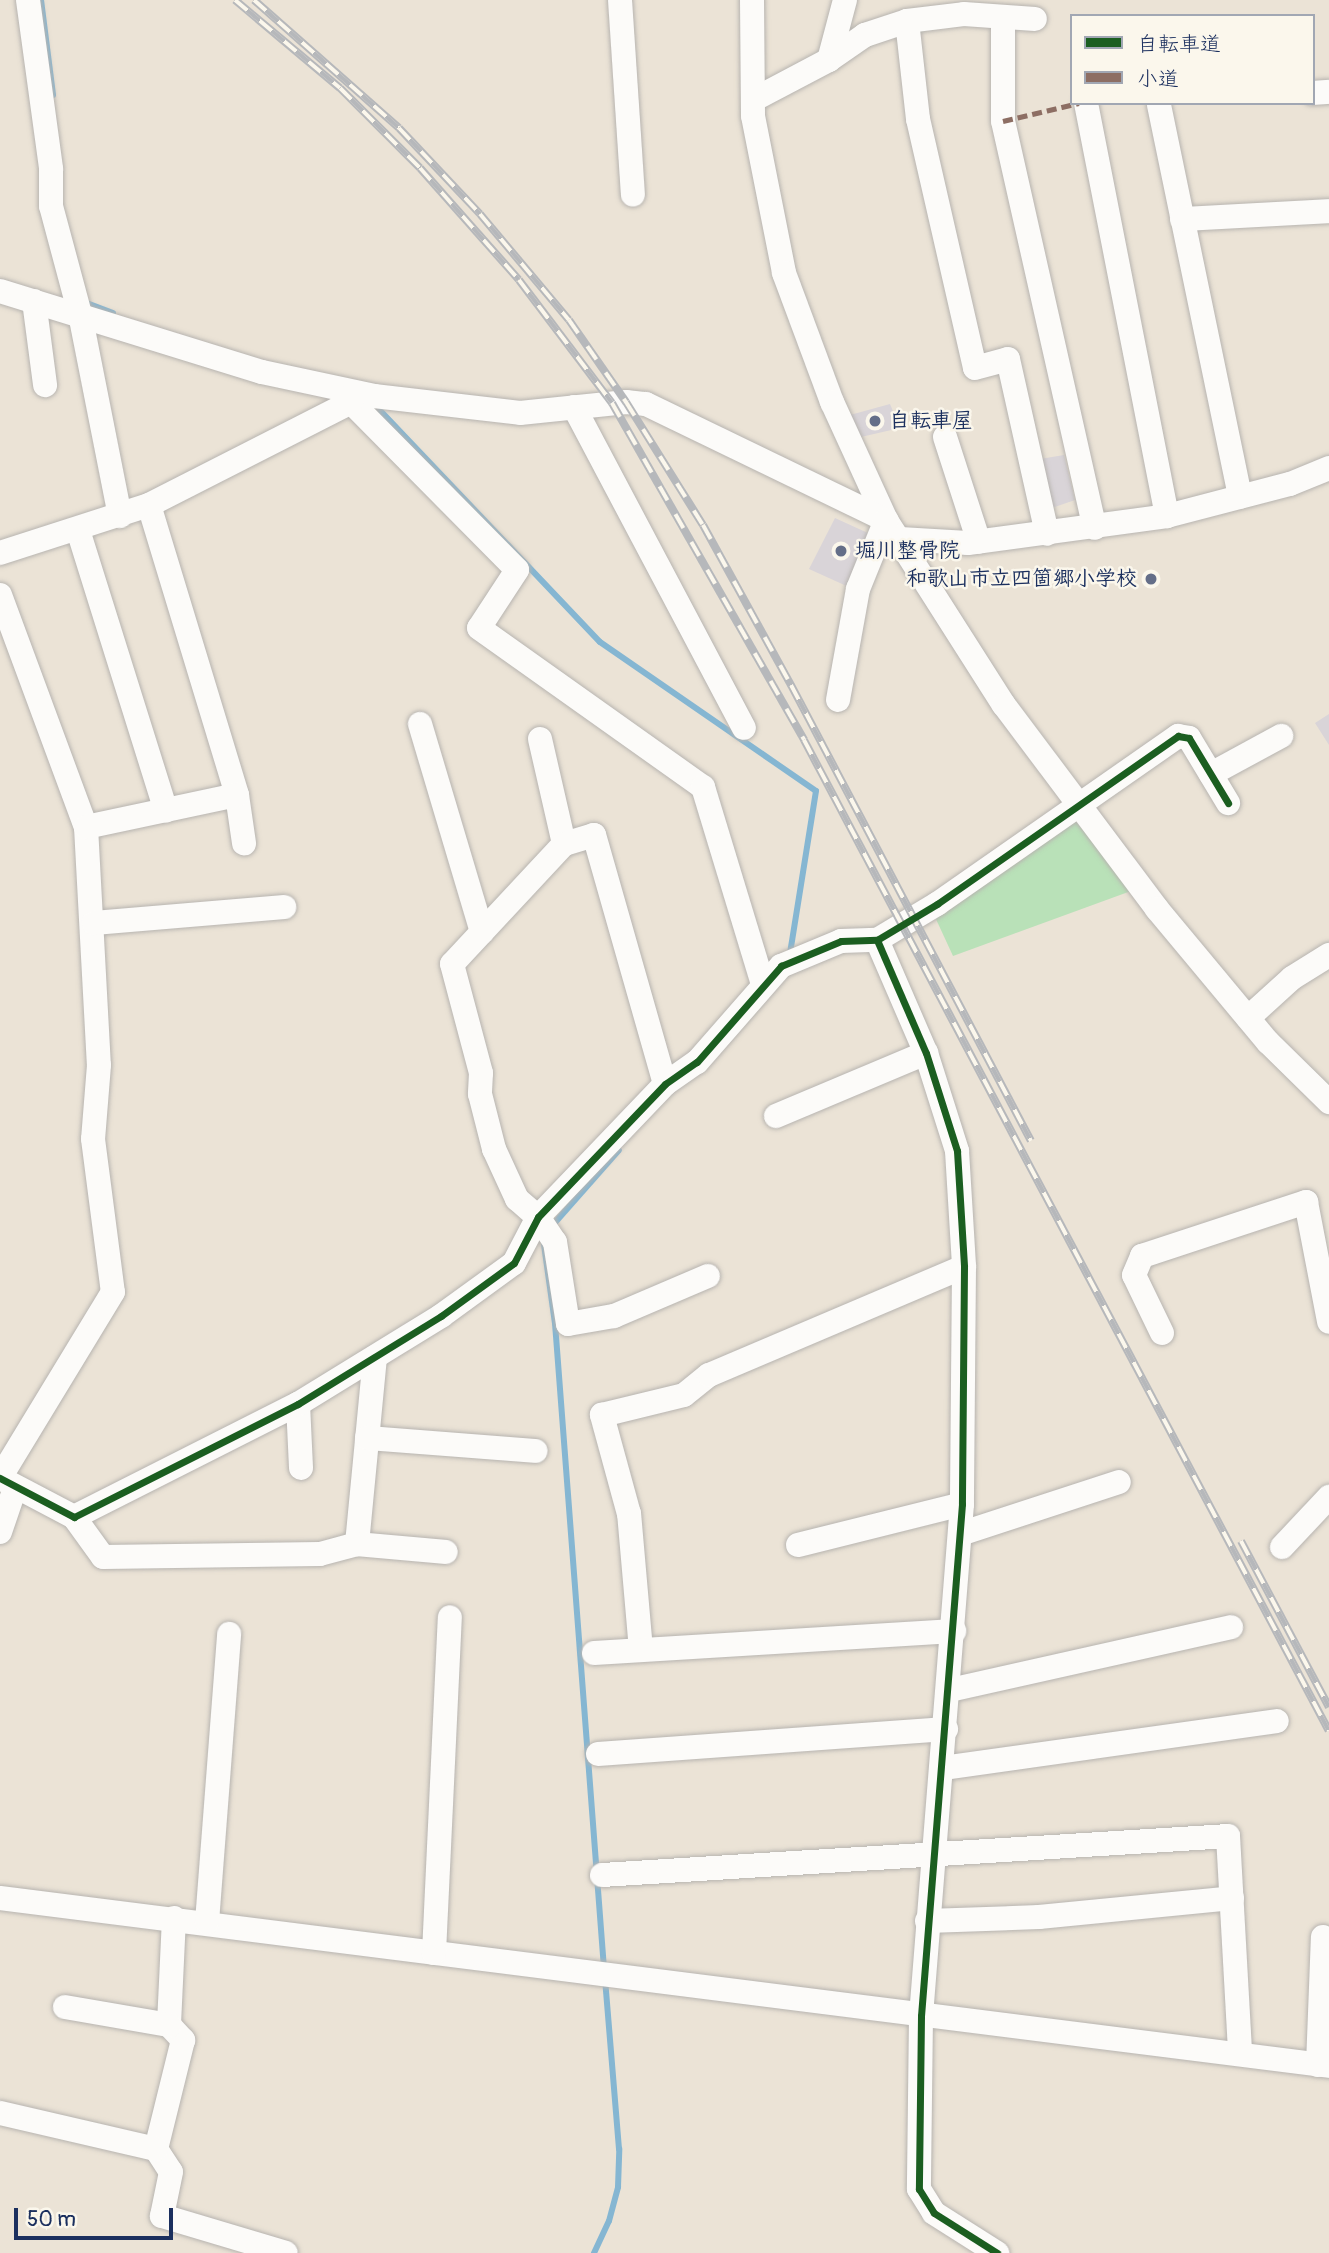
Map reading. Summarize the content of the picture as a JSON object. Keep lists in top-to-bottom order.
{
  "places": ["自転車屋", "堀川整骨院", "和歌山市立四箇郷小学校"],
  "legend": ["自転車道", "小道"],
  "scale_bar": "50 m"
}
